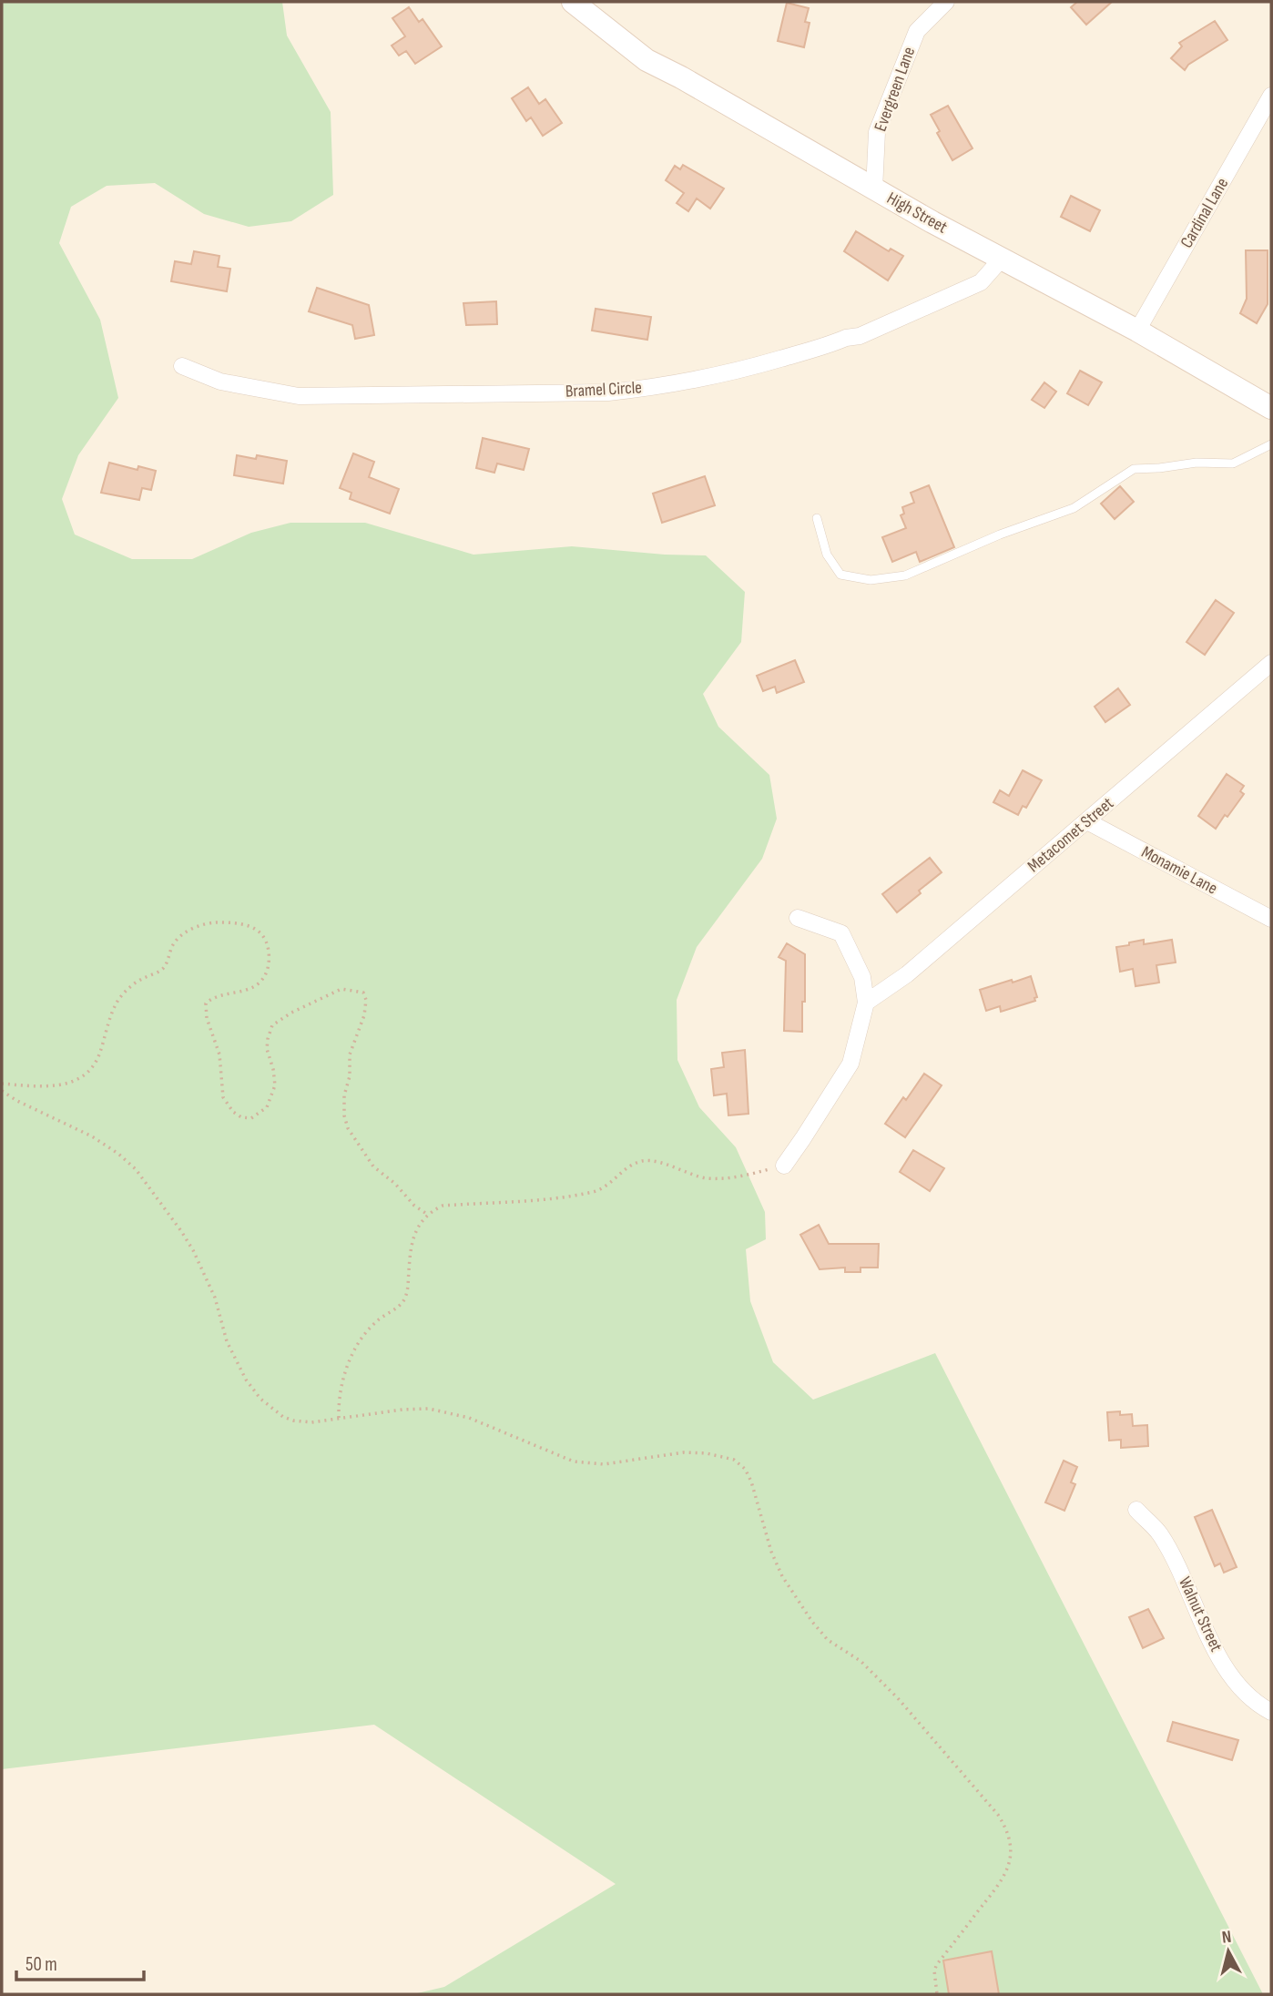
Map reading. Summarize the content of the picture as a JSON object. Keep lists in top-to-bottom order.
{
  "streets": {
    "street": [
      "Evergreen Lane",
      "High Street",
      "Cardinal Lane",
      "Bramel Circle",
      "Metacomet Street",
      "Monamie Lane",
      "Walnut Street"
    ]
  },
  "crossings": [
    ["Evergreen Lane", "High Street"],
    ["High Street", "Cardinal Lane"],
    ["High Street", "Bramel Circle"],
    ["Metacomet Street", "Monamie Lane"]
  ],
  "scale_bar": "50 m",
  "north": "top"
}
